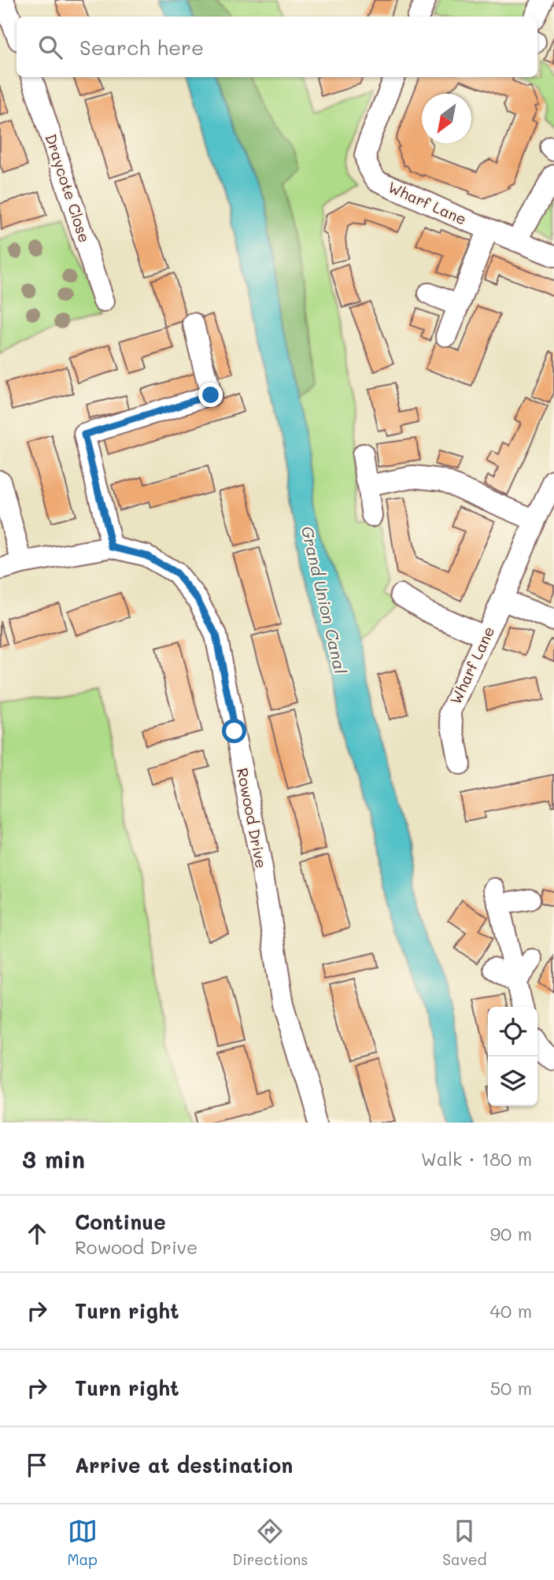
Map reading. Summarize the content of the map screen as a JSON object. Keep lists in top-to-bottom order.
{
  "streets": {
    "street": ["Draycote Close", "Wharf Lane", "Rowood Drive"]
  },
  "water": ["Grand Union Canal"],
  "north": "bottom left",
  "page": {
    "search": "Search here",
    "heading": ["3 min", "Walk · 180 m"],
    "list": [
      ["Continue", "Rowood Drive", "90 m"],
      ["Turn right", "40 m"],
      ["Turn right", "50 m"],
      "Arrive at destination"
    ],
    "nav": ["Map", "Directions", "Saved"]
  }
}
